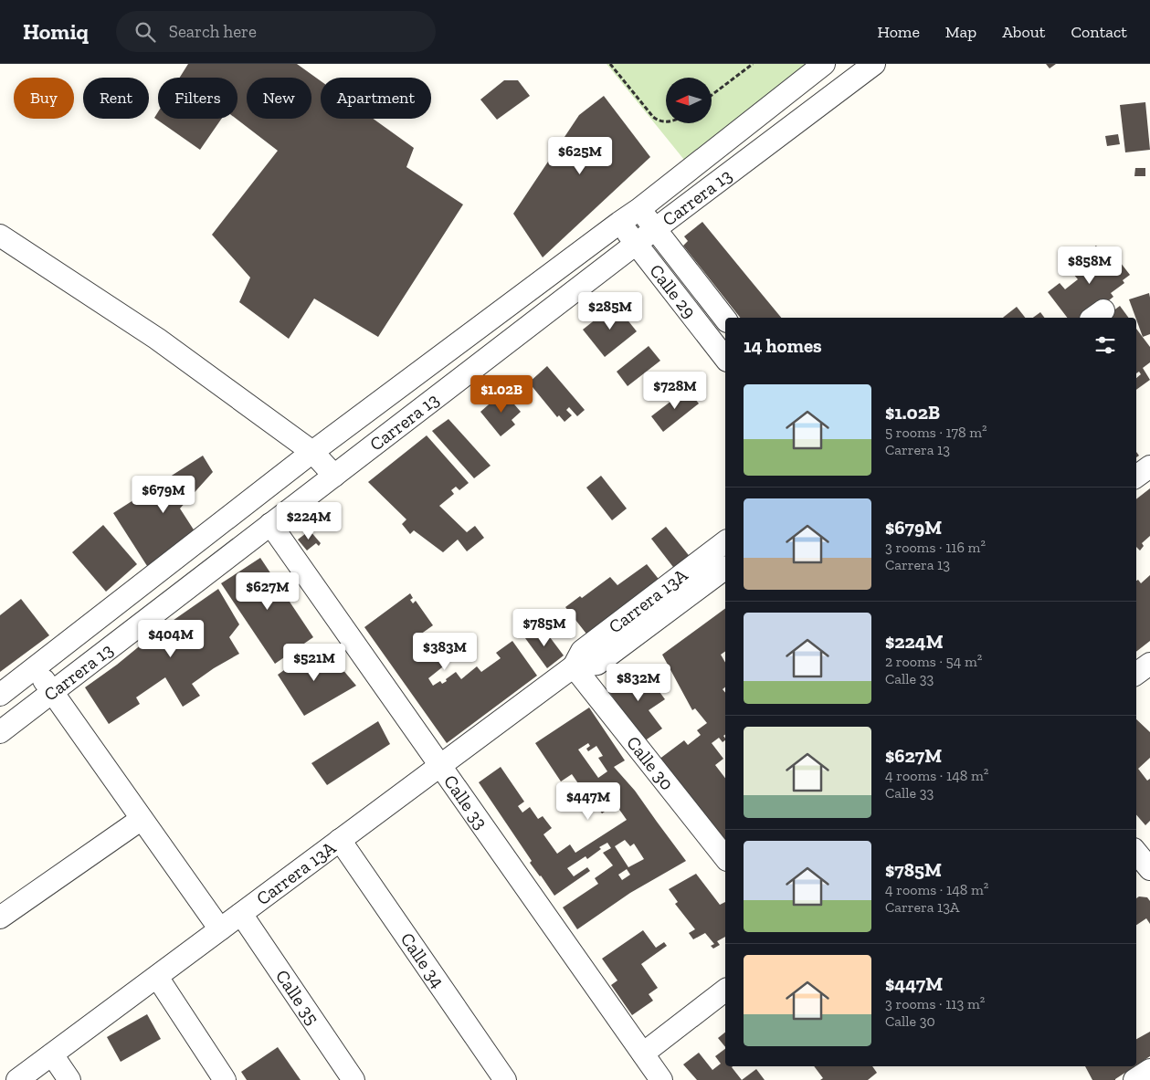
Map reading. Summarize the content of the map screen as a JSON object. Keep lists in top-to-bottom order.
{
  "streets": {
    "street": [
      "Carrera 13",
      "Calle 29",
      "Carrera 13A",
      "Calle 30",
      "Calle 33",
      "Calle 34",
      "Calle 35"
    ]
  },
  "crossings": [
    ["Carrera 13", "Calle 29"],
    ["Carrera 13", "Calle 33"],
    ["Carrera 13A", "Calle 30"],
    ["Carrera 13A", "Calle 33"],
    ["Carrera 13A", "Calle 34"],
    ["Carrera 13A", "Calle 35"]
  ],
  "north": "left",
  "page": {
    "header": "Homiq",
    "search": "Search here",
    "nav": [
      "Home",
      "Map",
      "About",
      "Contact"
    ],
    "chip": [
      "Buy",
      "Rent",
      "Filters",
      "New",
      "Apartment"
    ],
    "price": [
      "$625M",
      "$858M",
      "$285M",
      "$728M",
      "$1.02B",
      "$679M",
      "$224M",
      "$627M",
      "$785M",
      "$404M",
      "$383M",
      "$521M",
      "$832M",
      "$447M"
    ],
    "heading": "14 homes",
    "list": [
      {
        "name": "$1.02B",
        "note": "5 rooms · 178 m² · Carrera 13"
      },
      {
        "name": "$679M",
        "note": "3 rooms · 116 m² · Carrera 13"
      },
      {
        "name": "$224M",
        "note": "2 rooms · 54 m² · Calle 33"
      },
      {
        "name": "$627M",
        "note": "4 rooms · 148 m² · Calle 33"
      },
      {
        "name": "$785M",
        "note": "4 rooms · 148 m² · Carrera 13A"
      },
      {
        "name": "$447M",
        "note": "3 rooms · 113 m² · Calle 30"
      }
    ]
  }
}
